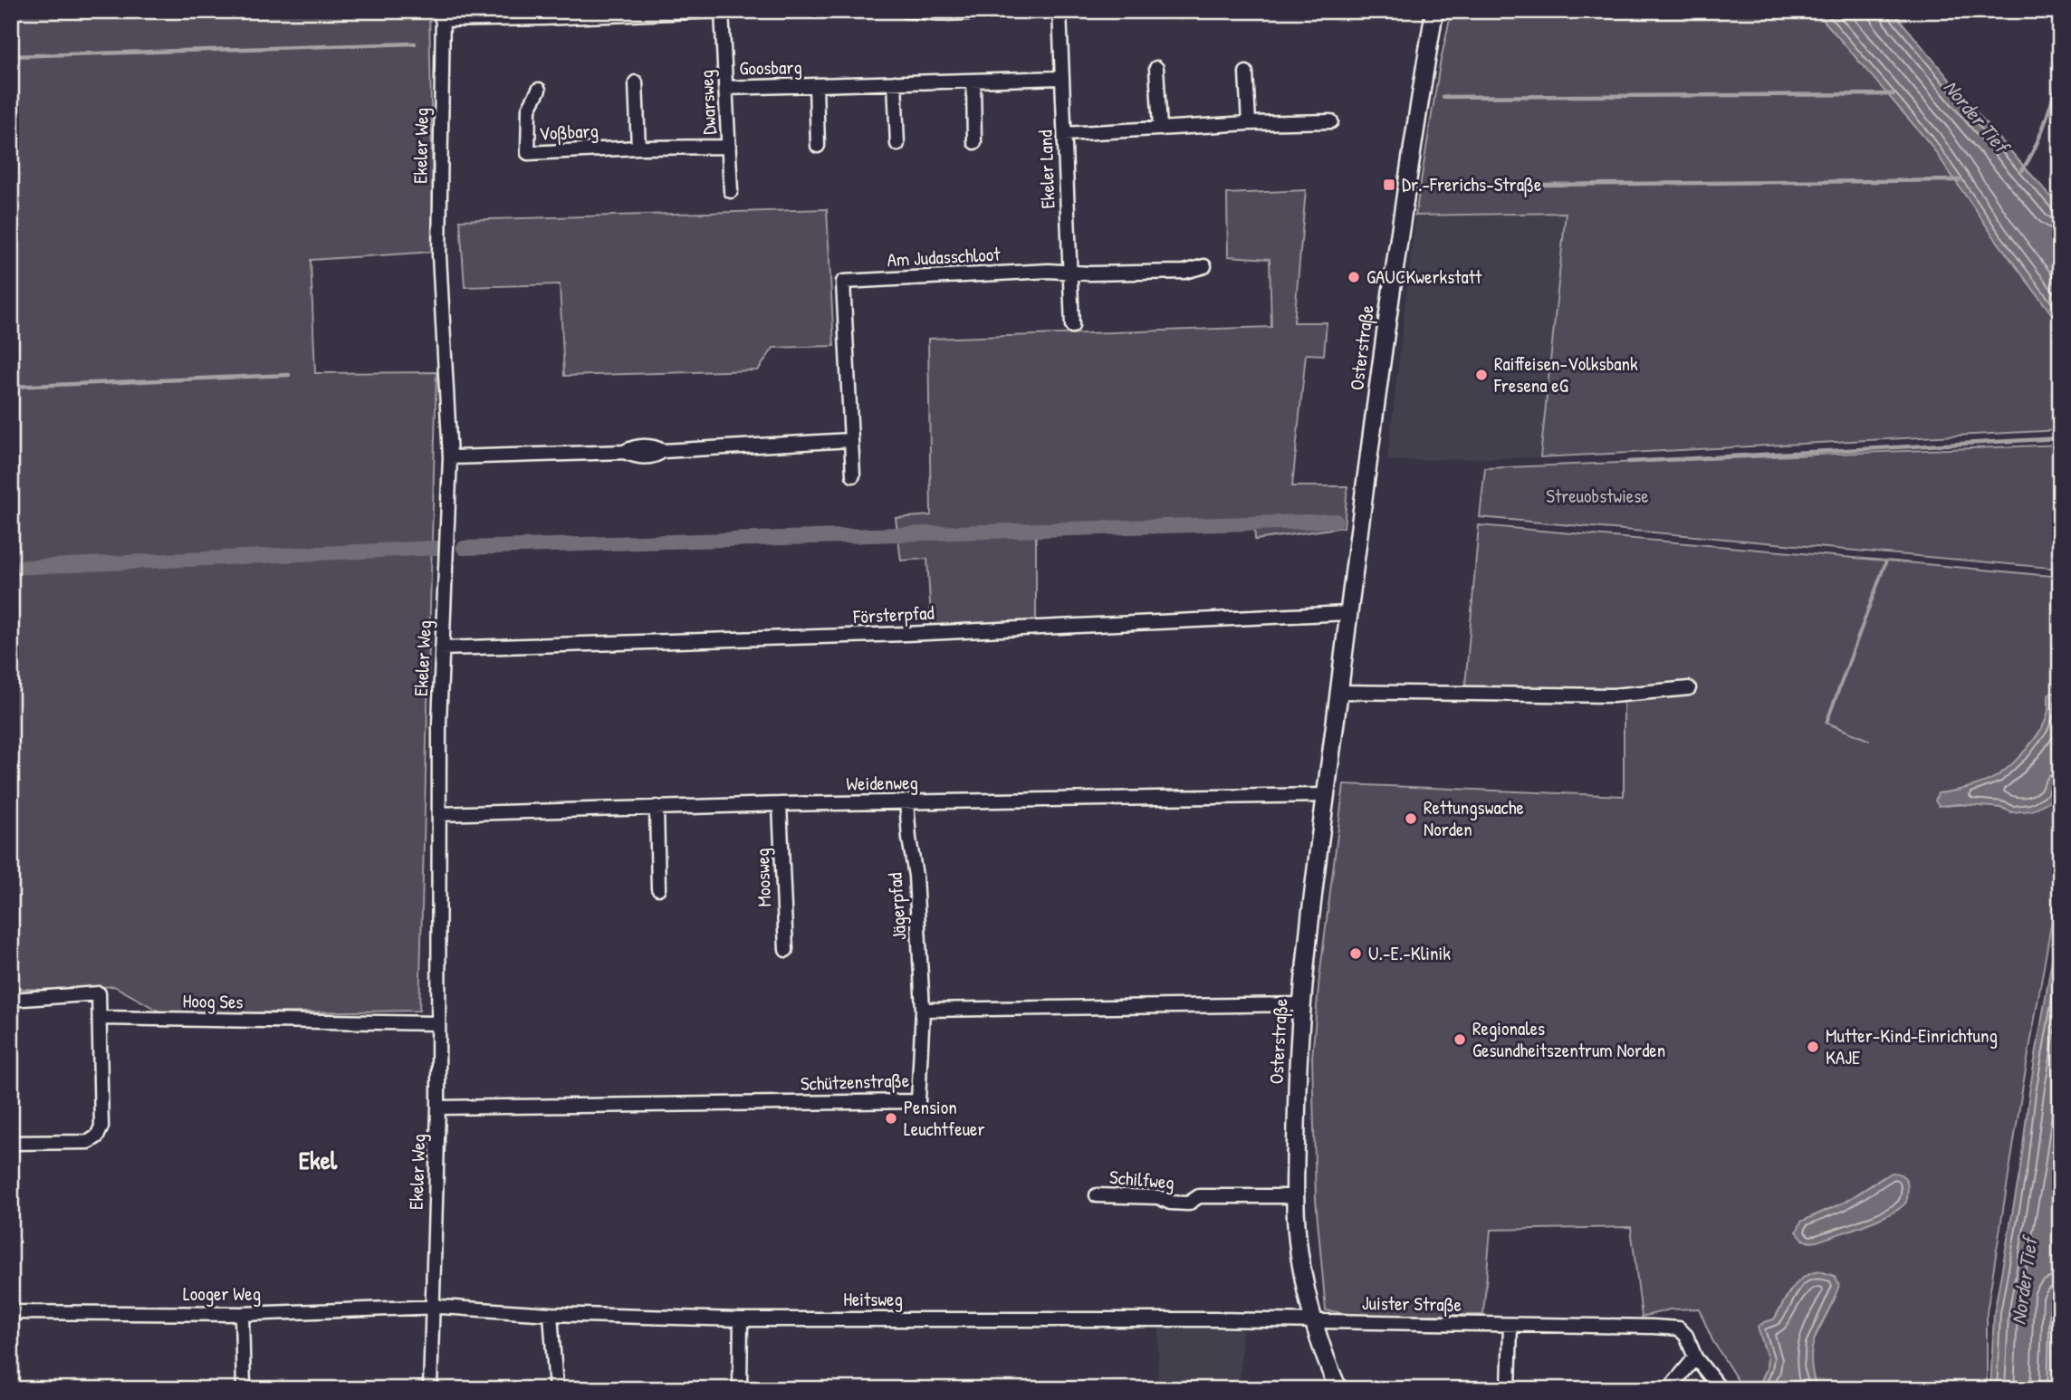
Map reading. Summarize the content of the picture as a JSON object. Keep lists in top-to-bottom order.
{
  "streets": {
    "street": [
      "Goosbarg",
      "Dwarsweg",
      "Voßbarg",
      "Ekeler Weg",
      "Ekeler Land",
      "Am Judasschloot",
      "Osterstraße",
      "Försterpfad",
      "Weidenweg",
      "Moosweg",
      "Jägerpfad",
      "Hoog Ses",
      "Schützenstraße",
      "Schilfweg",
      "Looger Weg",
      "Heitsweg",
      "Juister Straße"
    ]
  },
  "crossings": [
    ["Goosbarg", "Dwarsweg"],
    ["Goosbarg", "Ekeler Land"],
    ["Dwarsweg", "Voßbarg"],
    ["Ekeler Weg", "Försterpfad"],
    ["Ekeler Weg", "Weidenweg"],
    ["Ekeler Weg", "Hoog Ses"],
    ["Ekeler Weg", "Schützenstraße"],
    ["Ekeler Weg", "Looger Weg"],
    ["Ekeler Weg", "Heitsweg"],
    ["Ekeler Land", "Am Judasschloot"],
    ["Osterstraße", "Försterpfad"],
    ["Osterstraße", "Weidenweg"],
    ["Osterstraße", "Schilfweg"],
    ["Osterstraße", "Heitsweg"],
    ["Osterstraße", "Juister Straße"],
    ["Weidenweg", "Moosweg"],
    ["Weidenweg", "Jägerpfad"],
    ["Jägerpfad", "Schützenstraße"],
    ["Looger Weg", "Heitsweg"],
    ["Heitsweg", "Juister Straße"]
  ],
  "districts": ["Ekel"],
  "water": ["Norder Tief"],
  "parks": ["Streuobstwiese"],
  "places": {
    "transit": ["Dr.-Frerichs-Straße"],
    "other": [
      "GAUCKwerkstatt",
      "Raiffeisen-Volksbank Fresena eG",
      "Rettungswache Norden",
      "U.-E.-Klinik",
      "Regionales Gesundheitszentrum Norden",
      "Mutter-Kind-Einrichtung KAJE",
      "Pension Leuchtfeuer"
    ]
  }
}
